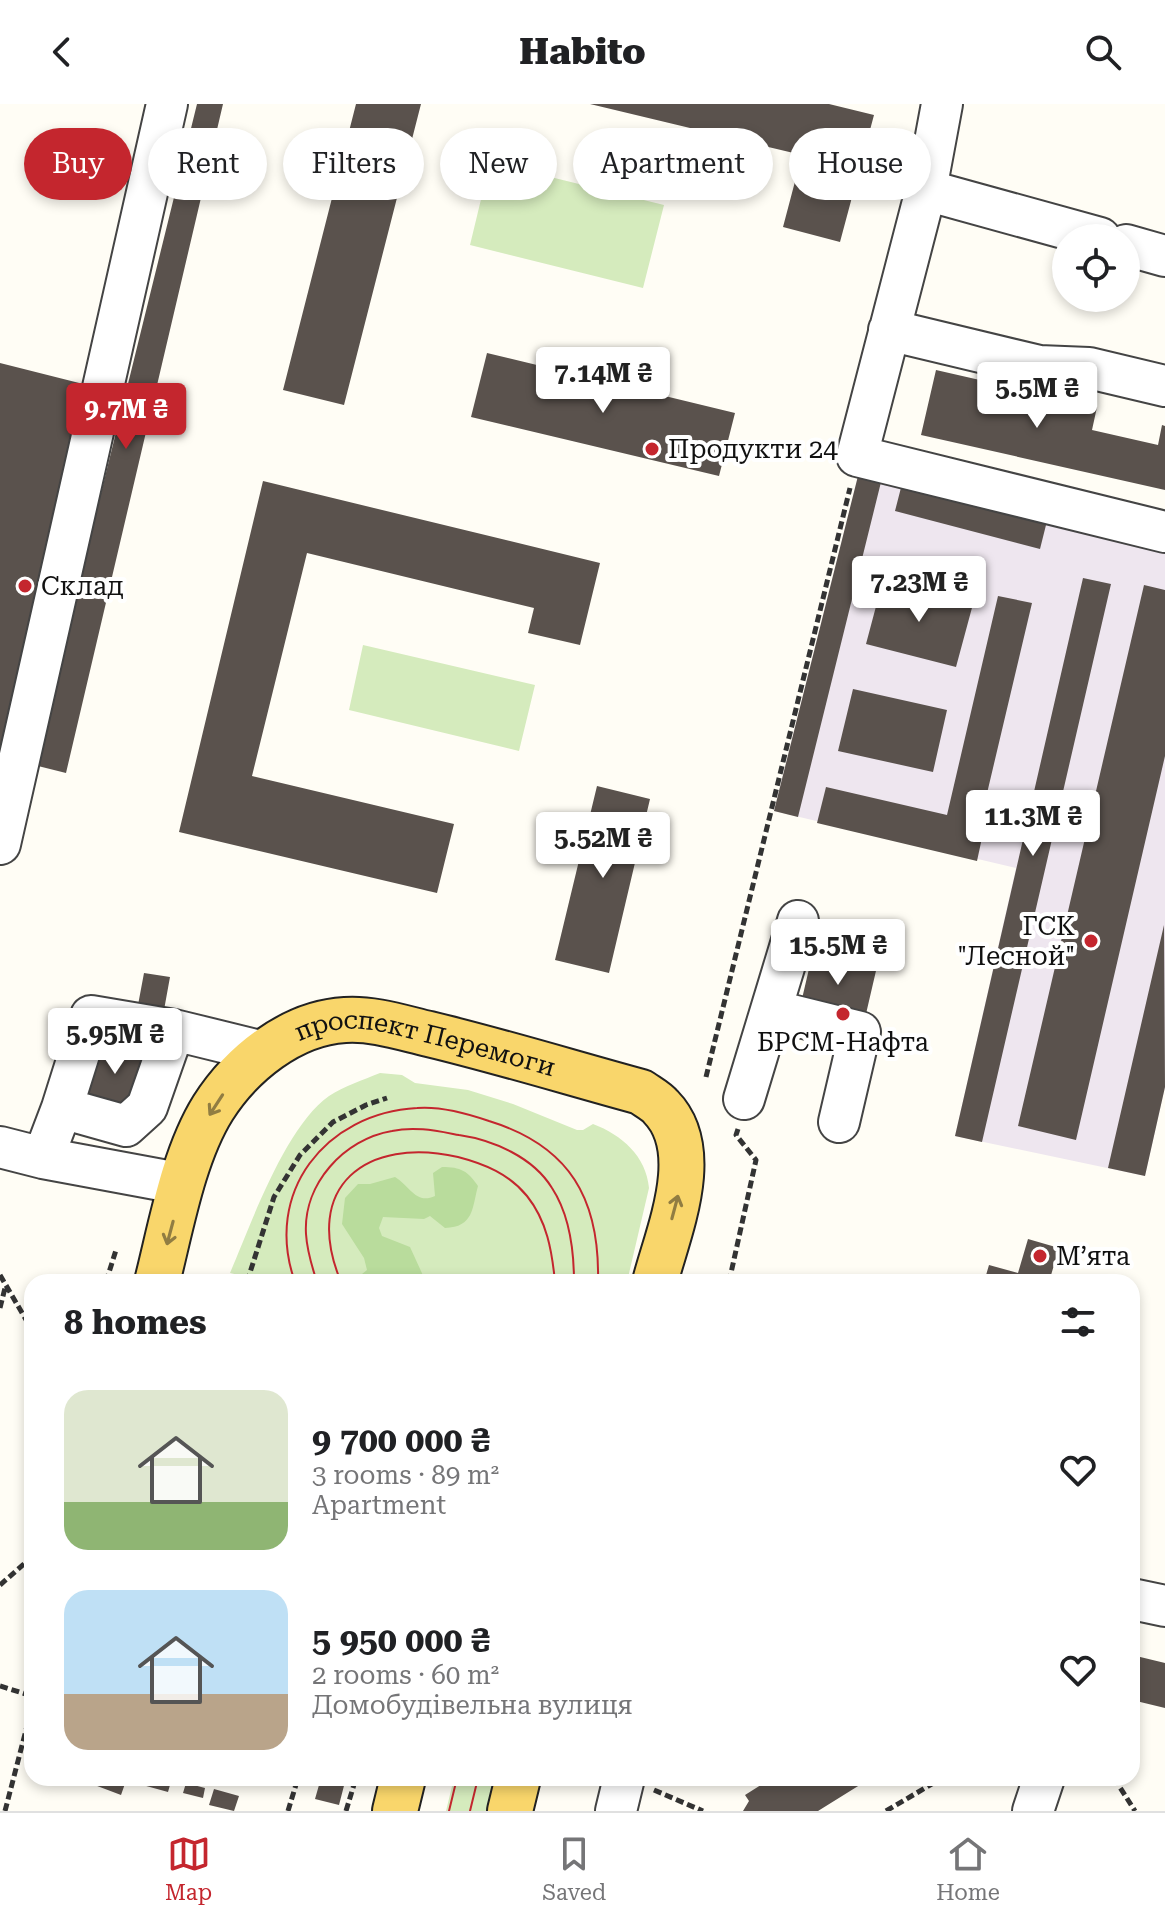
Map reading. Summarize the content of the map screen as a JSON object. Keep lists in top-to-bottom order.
{
  "streets": {
    "main road": ["проспект Перемоги"]
  },
  "places": [
    "Продукти 24",
    "Склад",
    "ГСК \"Лесной\"",
    "БРСМ-Hафта",
    "Мʼята"
  ],
  "page": {
    "header": "Habito",
    "chip": [
      "Buy",
      "Rent",
      "Filters",
      "New",
      "Apartment",
      "House"
    ],
    "price": [
      "7.14M ₴",
      "5.5M ₴",
      "9.7M ₴",
      "7.23M ₴",
      "11.3M ₴",
      "5.52M ₴",
      "15.5M ₴",
      "5.95M ₴"
    ],
    "heading": "8 homes",
    "list": [
      {
        "name": "9 700 000 ₴",
        "note": "3 rooms · 89 m² · Apartment"
      },
      {
        "name": "5 950 000 ₴",
        "note": "2 rooms · 60 m² · Домобудівельна вулиця"
      }
    ],
    "tabs": ["Map", "Saved", "Home"]
  }
}
